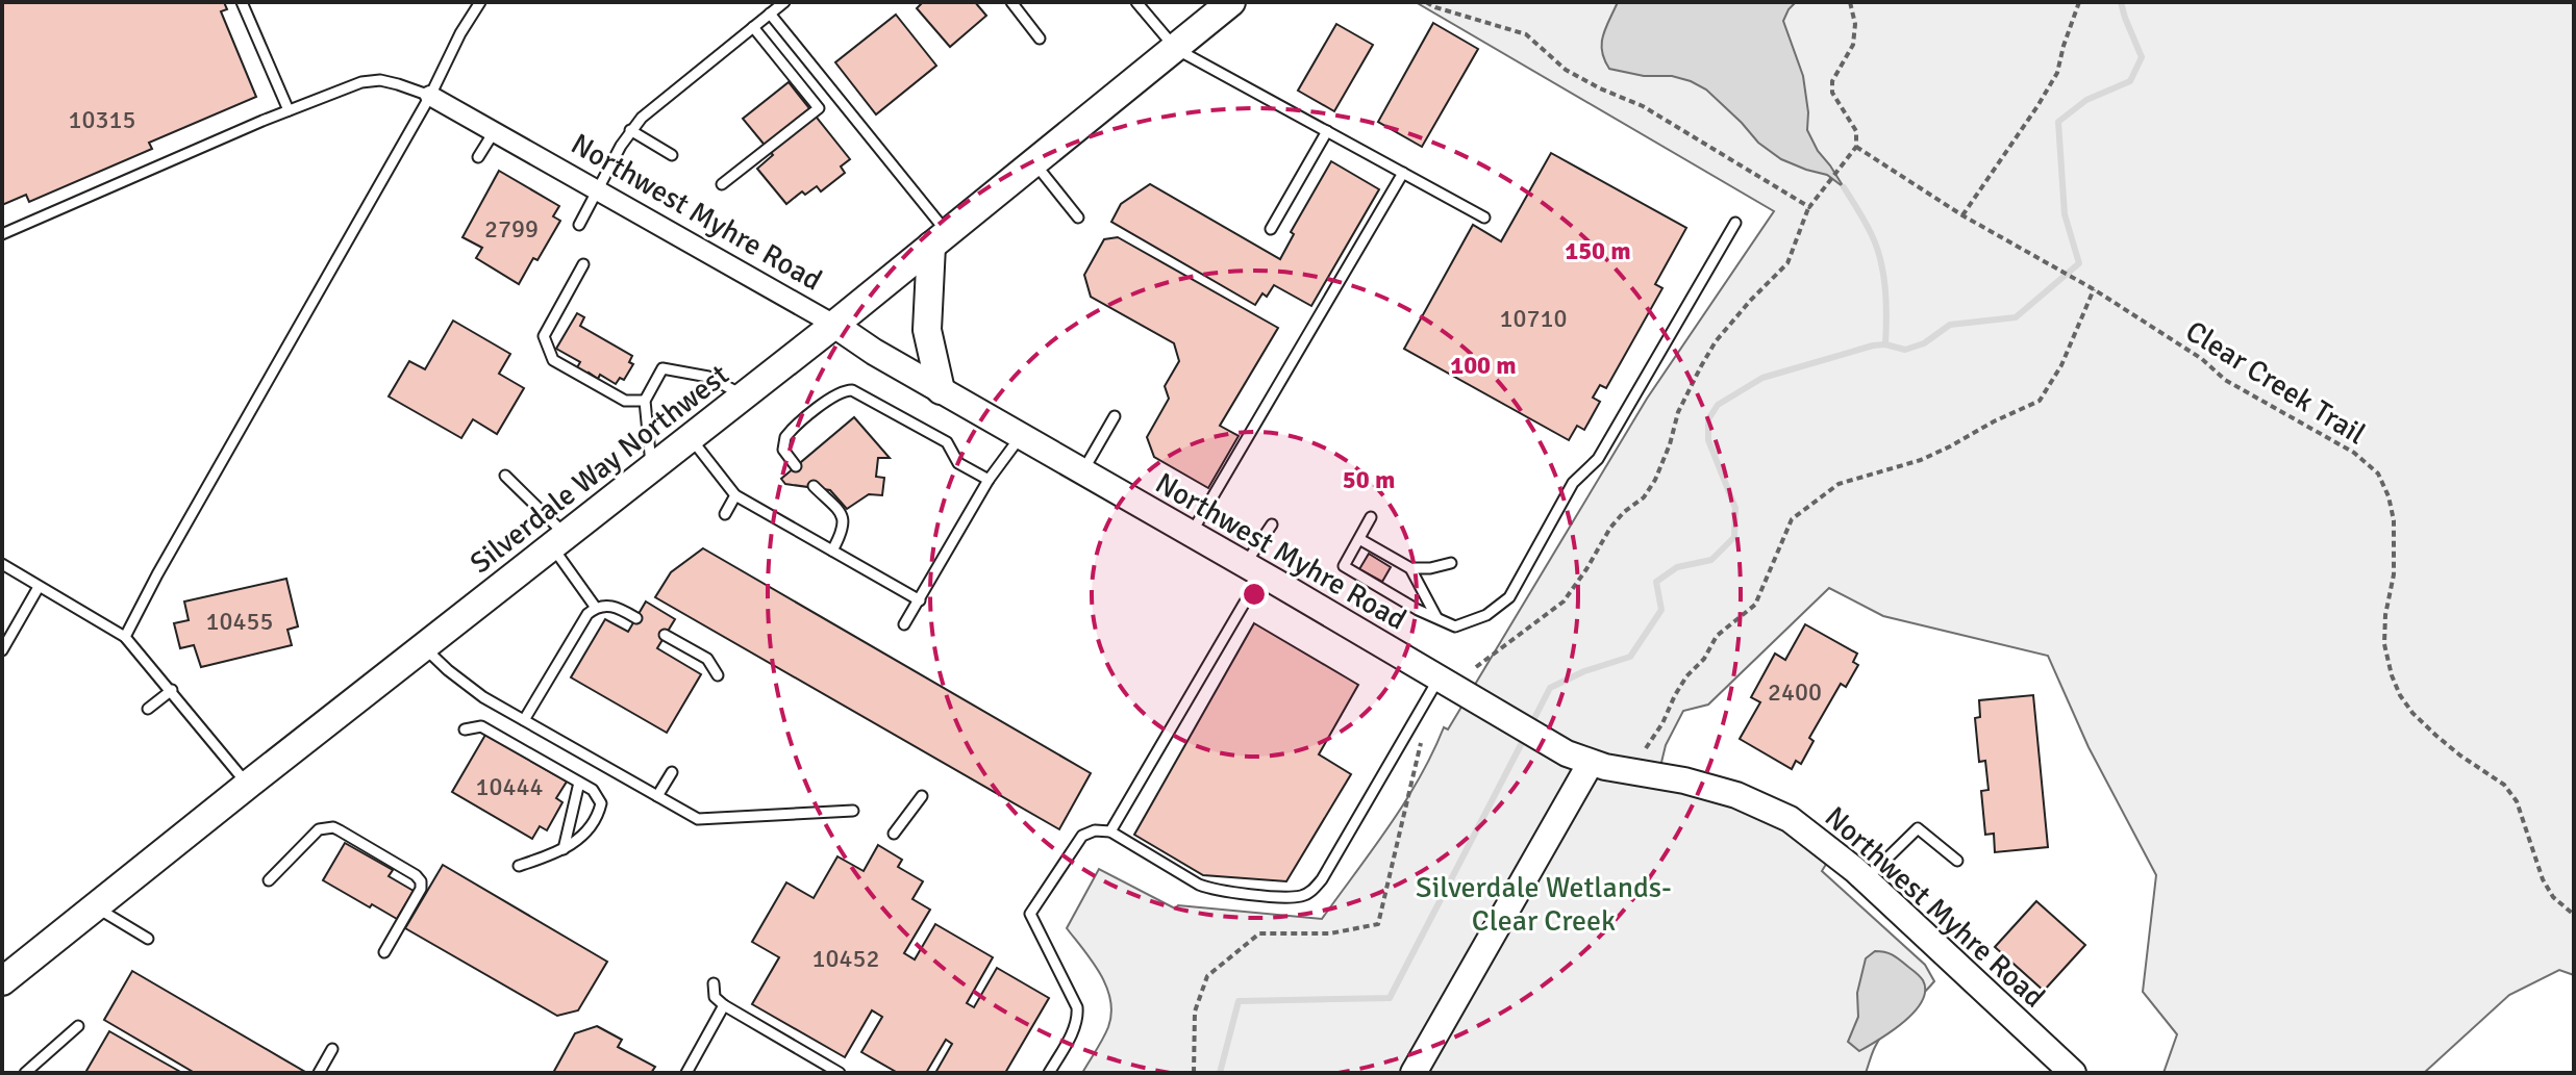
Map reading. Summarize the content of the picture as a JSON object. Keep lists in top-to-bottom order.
{
  "streets": {
    "main road": ["Silverdale Way Northwest"],
    "street": ["Northwest Myhre Road"],
    "path": ["Clear Creek Trail"]
  },
  "crossings": [
    ["Northwest Myhre Road", "Silverdale Way Northwest"]
  ],
  "parks": ["Silverdale Wetlands- Clear Creek"],
  "house_numbers": [
    "10315",
    "2799",
    "10710",
    "10455",
    "2400",
    "10444",
    "10452"
  ],
  "rings": ["150 m", "100 m", "50 m"]
}
